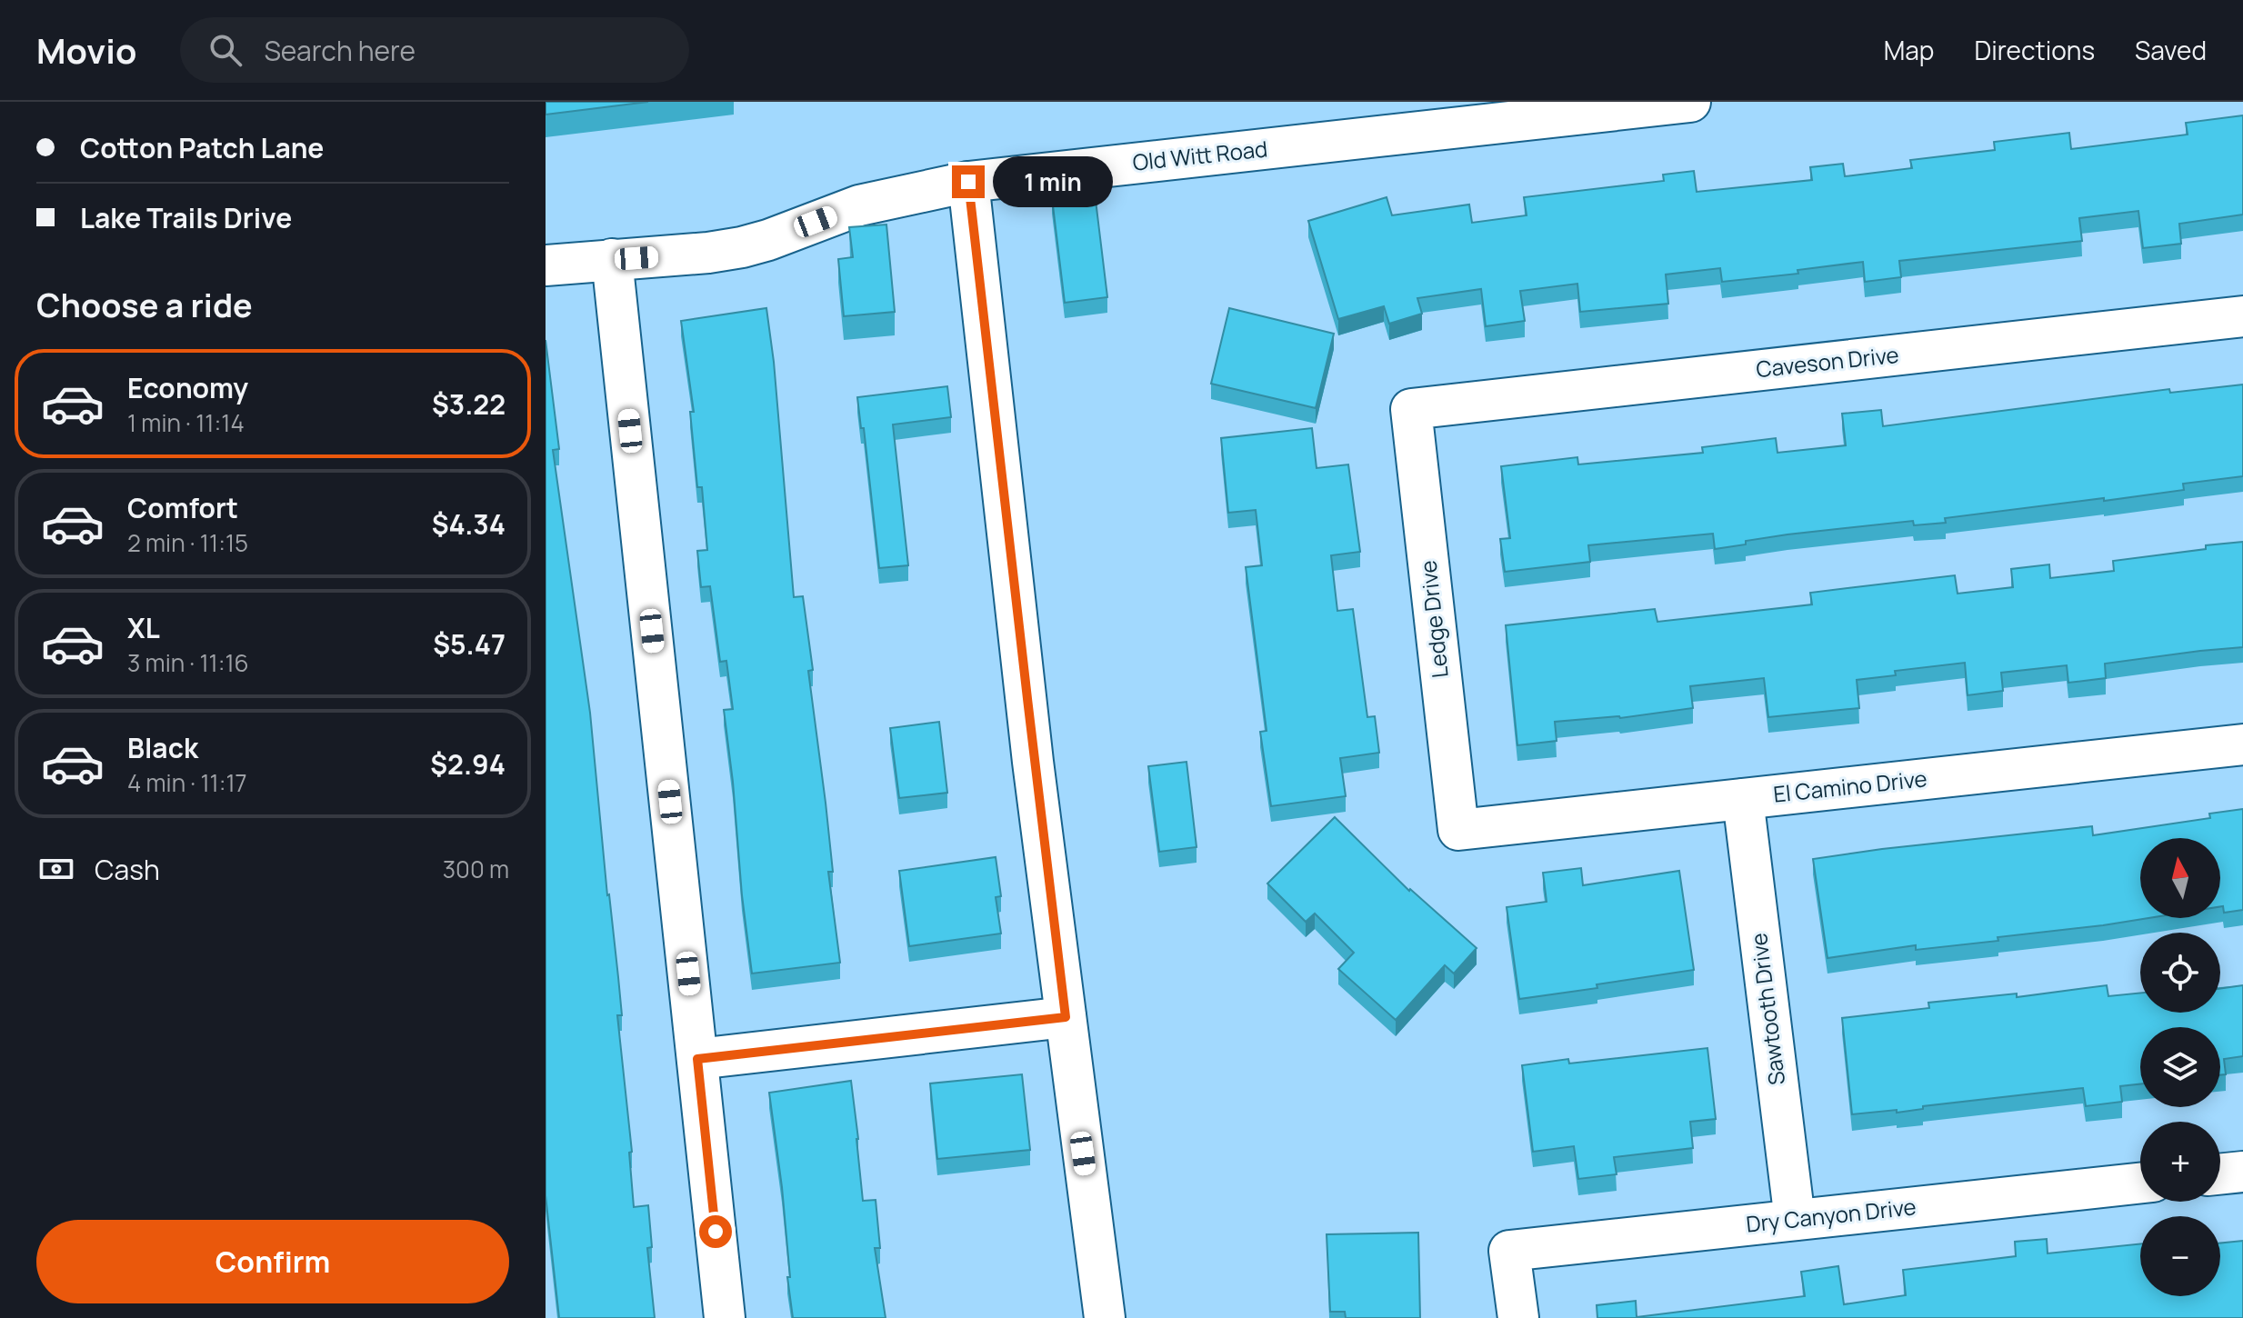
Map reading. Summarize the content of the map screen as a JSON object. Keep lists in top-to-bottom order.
{
  "streets": {
    "street": [
      "Old Witt Road",
      "Caveson Drive",
      "Ledge Drive",
      "El Camino Drive",
      "Sawtooth Drive",
      "Dry Canyon Drive"
    ]
  },
  "crossings": [
    ["Caveson Drive", "Ledge Drive"],
    ["Ledge Drive", "El Camino Drive"],
    ["El Camino Drive", "Sawtooth Drive"],
    ["Sawtooth Drive", "Dry Canyon Drive"]
  ],
  "north": "top",
  "page": {
    "header": "Movio",
    "search": "Search here",
    "nav": ["Map", "Directions", "Saved"],
    "banner": ["Cotton Patch Lane", "Lake Trails Drive"],
    "bubble": "1 min",
    "heading": "Choose a ride",
    "list": [
      {
        "name": "Economy",
        "note": "1 min · 11:14",
        "value": "$3.22"
      },
      {
        "name": "Comfort",
        "note": "2 min · 11:15",
        "value": "$4.34"
      },
      {
        "name": "XL",
        "note": "3 min · 11:16",
        "value": "$5.47"
      },
      {
        "name": "Black",
        "note": "4 min · 11:17",
        "value": "$2.94"
      }
    ],
    "pay": ["Cash", "300 m"],
    "map_buttons": ["+", "−"],
    "buttons": "Confirm"
  }
}
